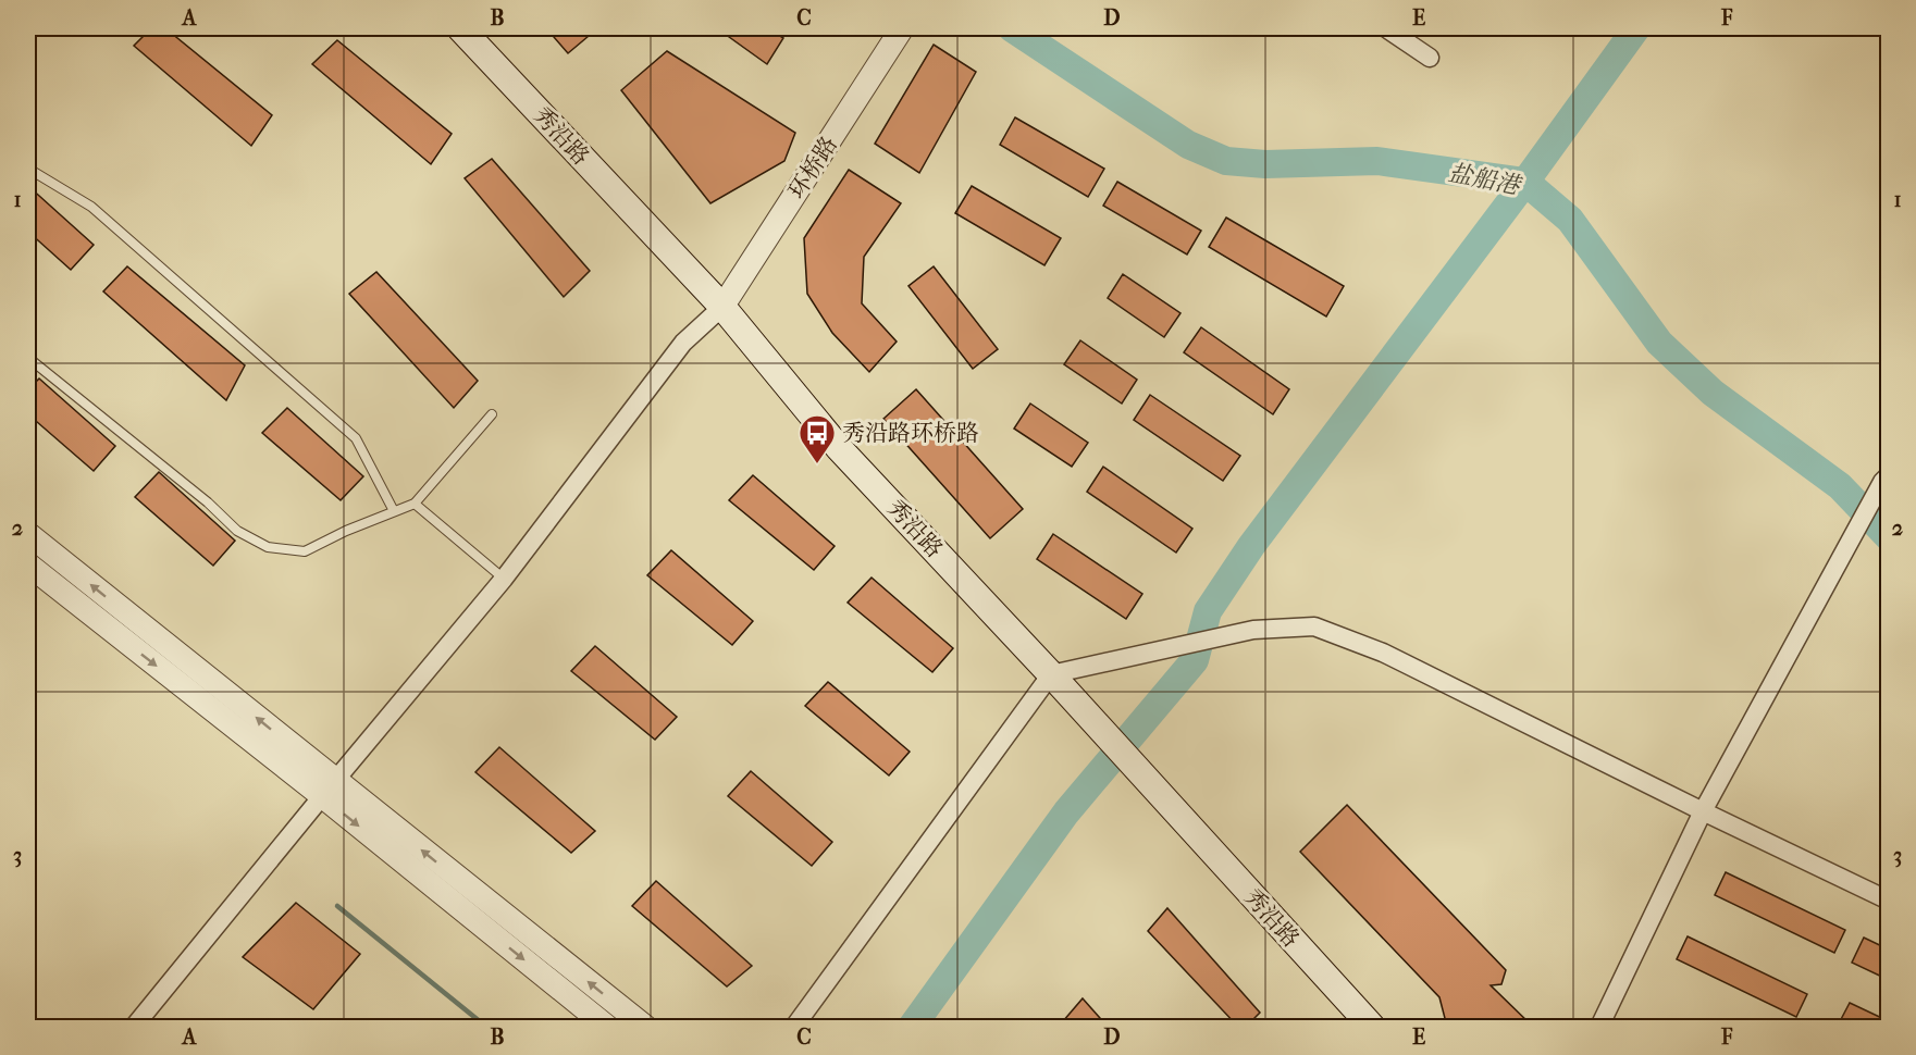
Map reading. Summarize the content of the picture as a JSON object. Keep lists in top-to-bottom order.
{
  "streets": {
    "main road": ["秀沿路"],
    "street": ["环桥路"]
  },
  "crossings": [
    ["秀沿路", "环桥路"]
  ],
  "water": ["盐船港"],
  "places": {
    "bus stop": ["秀沿路环桥路"]
  },
  "grid": {
    "columns": [
      "A",
      "B",
      "C",
      "D",
      "E",
      "F"
    ],
    "rows": ["1", "2", "3"]
  }
}
